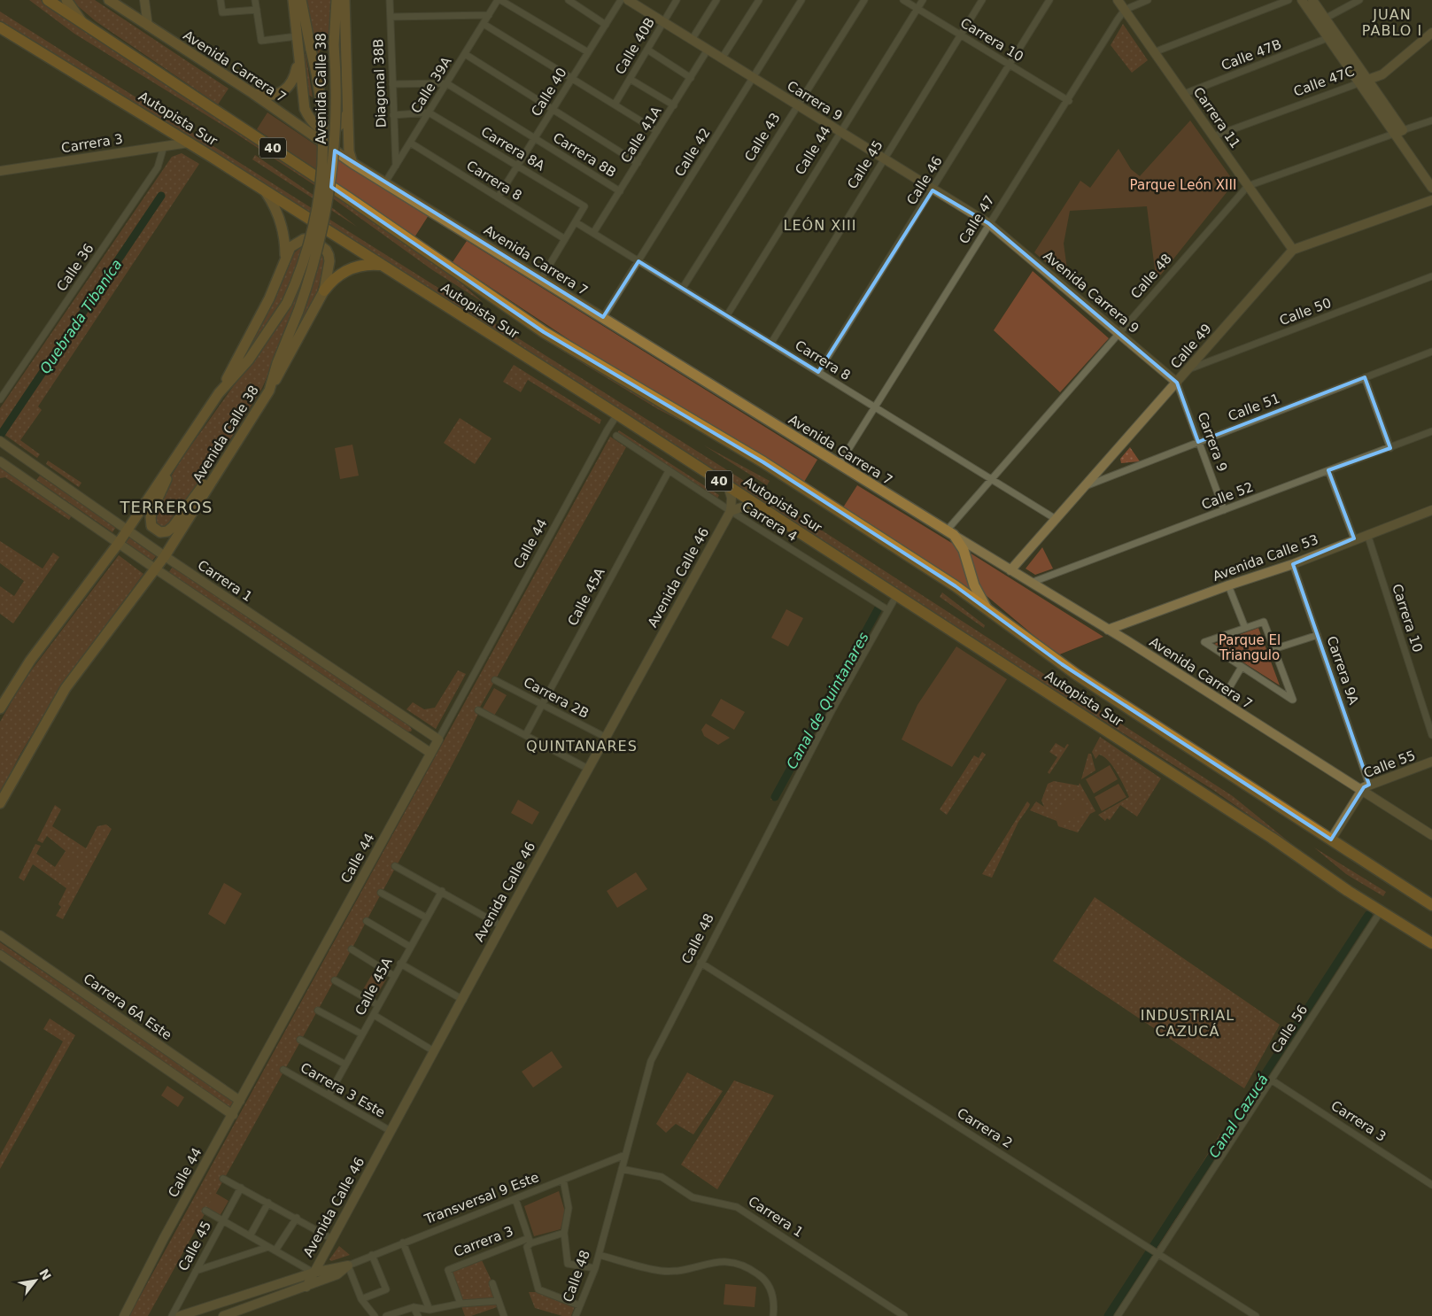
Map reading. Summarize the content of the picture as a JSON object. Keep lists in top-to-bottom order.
{
  "streets": {
    "highway": ["Autopista Sur", "40"],
    "main road": ["Avenida Carrera 7", "Avenida Calle 38"],
    "street": [
      "Carrera 10",
      "Calle 40B",
      "Calle 47B",
      "Calle 47C",
      "Diagonal 38B",
      "Calle 39A",
      "Calle 40",
      "Carrera 9",
      "Carrera 11",
      "Calle 41A",
      "Calle 43",
      "Carrera 3",
      "Carrera 8A",
      "Calle 44",
      "Calle 42",
      "Carrera 8B",
      "Calle 45",
      "Carrera 8",
      "Calle 46",
      "Calle 47",
      "Calle 36",
      "Calle 48",
      "Avenida Carrera 9",
      "Calle 50",
      "Calle 49",
      "Calle 51",
      "Calle 52",
      "Carrera 4",
      "Avenida Calle 53",
      "Avenida Calle 46",
      "Carrera 1",
      "Calle 45A",
      "Carrera 9A",
      "Carrera 2B",
      "Calle 55",
      "Carrera 6A Este",
      "Calle 56",
      "Carrera 3 Este",
      "Carrera 2",
      "Transversal 9 Este"
    ]
  },
  "crossings": [
    ["Carrera 10", "Calle 44"],
    ["Carrera 10", "Calle 45"],
    ["Carrera 10", "Calle 46"],
    ["Carrera 10", "Calle 47"],
    ["Carrera 10", "Avenida Calle 53"],
    ["Calle 40B", "Carrera 9"],
    ["Calle 47B", "Carrera 11"],
    ["Avenida Carrera 7", "Calle 39A"],
    ["Avenida Carrera 7", "Autopista Sur"],
    ["Avenida Carrera 7", "Calle 42"],
    ["Avenida Carrera 7", "Calle 47"],
    ["Avenida Carrera 7", "Calle 48"],
    ["Avenida Carrera 7", "Calle 49"],
    ["Avenida Carrera 7", "Calle 52"],
    ["Avenida Carrera 7", "Avenida Calle 53"],
    ["Avenida Carrera 7", "Calle 55"],
    ["Calle 47C", "Carrera 11"],
    ["Diagonal 38B", "Calle 39A"],
    ["Calle 39A", "Carrera 8A"],
    ["Calle 39A", "Carrera 8B"],
    ["Calle 39A", "Carrera 8"],
    ["Avenida Calle 38", "Carrera 1"],
    ["Calle 40", "Carrera 8A"],
    ["Calle 40", "Carrera 8B"],
    ["Calle 40", "Carrera 8"],
    ["Carrera 9", "Calle 41A"],
    ["Carrera 9", "Calle 43"],
    ["Carrera 9", "Calle 44"],
    ["Carrera 9", "Calle 42"],
    ["Carrera 9", "Calle 45"],
    ["Carrera 9", "Calle 46"],
    ["Carrera 9", "Calle 47"],
    ["Carrera 9", "Avenida Carrera 9"],
    ["Carrera 9", "Calle 49"],
    ["Carrera 9", "Calle 51"],
    ["Carrera 9", "Calle 52"],
    ["Carrera 11", "Calle 47"],
    ["Carrera 11", "Calle 48"],
    ["Carrera 11", "Calle 49"],
    ["Autopista Sur", "Carrera 3"],
    ["Autopista Sur", "Calle 44"],
    ["Autopista Sur", "Calle 48"],
    ["Autopista Sur", "Calle 55"],
    ["Autopista Sur", "Calle 56"],
    ["Calle 41A", "Carrera 8B"],
    ["Calle 41A", "Carrera 8"],
    ["Calle 43", "Carrera 8"],
    ["Carrera 3", "Calle 36"],
    ["Carrera 3", "Calle 56"],
    ["Carrera 8A", "Carrera 8"],
    ["Calle 44", "Carrera 8"],
    ["Calle 44", "Carrera 1"],
    ["Calle 44", "Carrera 6A Este"],
    ["Calle 42", "Carrera 8"],
    ["Calle 45", "Carrera 8"],
    ["Carrera 8", "Calle 46"],
    ["Carrera 8", "Calle 47"],
    ["Carrera 8", "Calle 48"],
    ["Carrera 8", "Calle 49"],
    ["Calle 47", "Avenida Carrera 9"],
    ["Calle 48", "Avenida Carrera 9"],
    ["Calle 48", "Carrera 4"],
    ["Calle 48", "Carrera 1"],
    ["Calle 48", "Carrera 2"],
    ["Calle 48", "Transversal 9 Este"],
    ["Avenida Carrera 9", "Calle 49"],
    ["Calle 50", "Calle 49"],
    ["Calle 49", "Calle 51"],
    ["Carrera 4", "Avenida Calle 46"],
    ["Carrera 4", "Calle 45A"],
    ["Avenida Calle 53", "Carrera 9A"],
    ["Avenida Calle 46", "Carrera 2B"],
    ["Avenida Calle 46", "Carrera 3 Este"],
    ["Calle 45A", "Carrera 2B"],
    ["Calle 45A", "Carrera 3 Este"],
    ["Carrera 9A", "Calle 55"],
    ["Calle 56", "Carrera 2"]
  ],
  "districts": [
    "JUAN PABLO I",
    "LEÓN XIII",
    "TERREROS",
    "QUINTANARES",
    "INDUSTRIAL CAZUCÁ"
  ],
  "water": ["Quebrada Tibaníca", "Canal de Quintanares", "Canal Cazucá"],
  "parks": ["Parque León XIII", "Parque El Triangulo"],
  "north": "top right"
}
